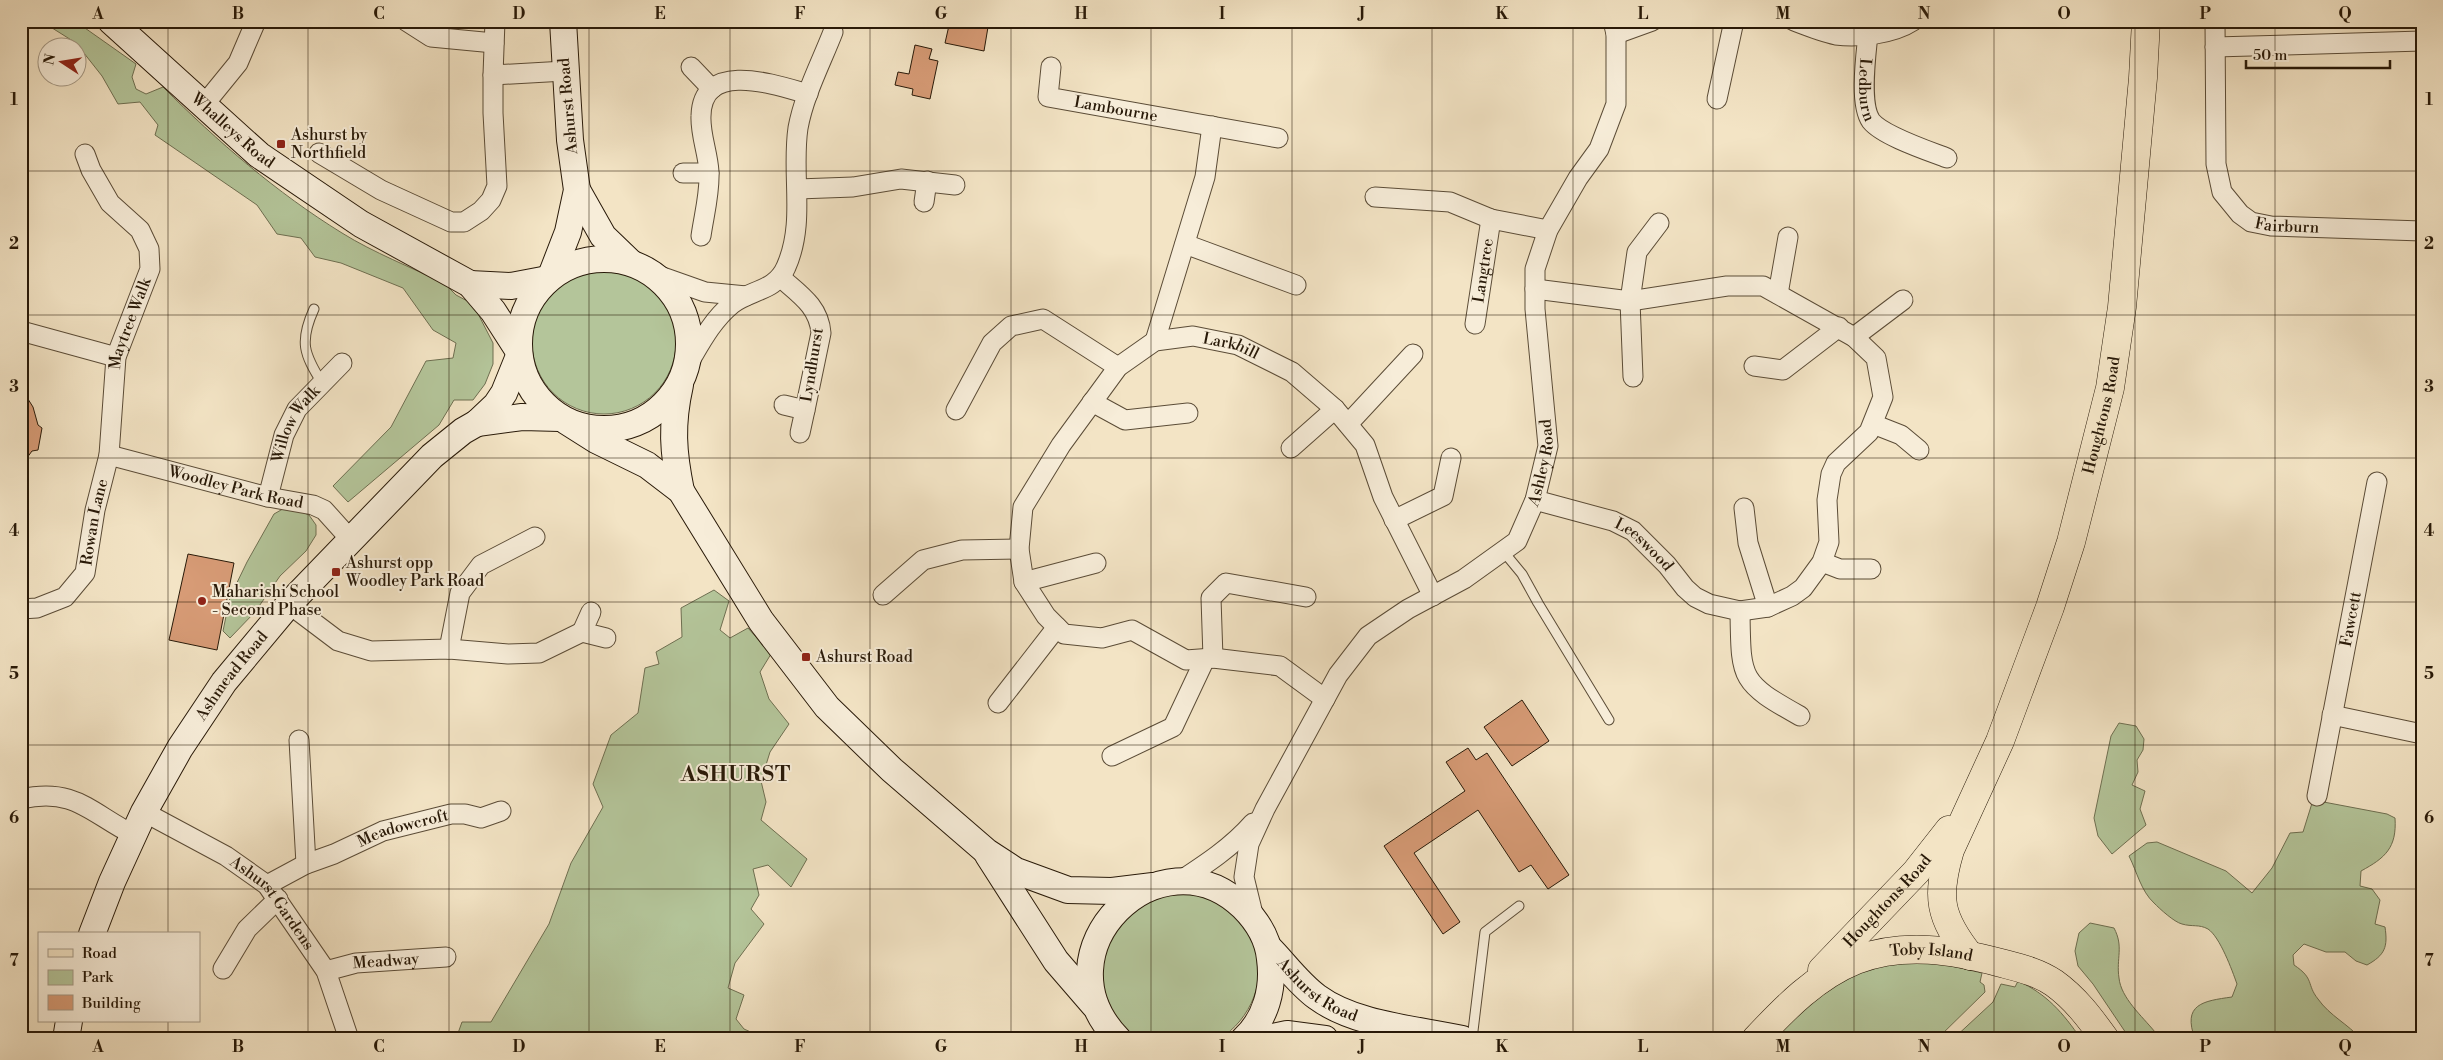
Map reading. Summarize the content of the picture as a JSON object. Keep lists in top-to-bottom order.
{
  "streets": {
    "main road": ["Houghtons Road", "Toby Island"],
    "street": [
      "Ledburn",
      "Ashurst Road",
      "Lambourne",
      "Whalleys Road",
      "Fairburn",
      "Langtree",
      "Maytree Walk",
      "Larkhill",
      "Lyndhurst",
      "Willow Walk",
      "Ashley Road",
      "Woodley Park Road",
      "Rowan Lane",
      "Leeswood",
      "Fawcett",
      "Ashmead Road",
      "Meadowcroft",
      "Ashurst Gardens",
      "Meadway"
    ]
  },
  "crossings": [
    ["Ashurst Road", "Whalleys Road"],
    ["Ashurst Road", "Ashmead Road"],
    ["Whalleys Road", "Ashmead Road"],
    ["Maytree Walk", "Woodley Park Road"],
    ["Maytree Walk", "Rowan Lane"],
    ["Larkhill", "Ashley Road"],
    ["Houghtons Road", "Toby Island"],
    ["Willow Walk", "Woodley Park Road"],
    ["Ashley Road", "Leeswood"],
    ["Woodley Park Road", "Rowan Lane"],
    ["Woodley Park Road", "Ashmead Road"],
    ["Ashmead Road", "Ashurst Gardens"],
    ["Meadowcroft", "Ashurst Gardens"],
    ["Ashurst Gardens", "Meadway"]
  ],
  "districts": ["ASHURST"],
  "places": {
    "transit": ["Ashurst by Northfield", "Ashurst opp Woodley Park Road", "Ashurst Road"],
    "other": ["Maharishi School - Second Phase"]
  },
  "legend": ["Road", "Park", "Building"],
  "scale_bar": "50 m",
  "north": "left",
  "grid": {
    "columns": [
      "A",
      "B",
      "C",
      "D",
      "E",
      "F",
      "G",
      "H",
      "I",
      "J",
      "K",
      "L",
      "M",
      "N",
      "O",
      "P",
      "Q"
    ],
    "rows": [
      "1",
      "2",
      "3",
      "4",
      "5",
      "6",
      "7"
    ]
  }
}
